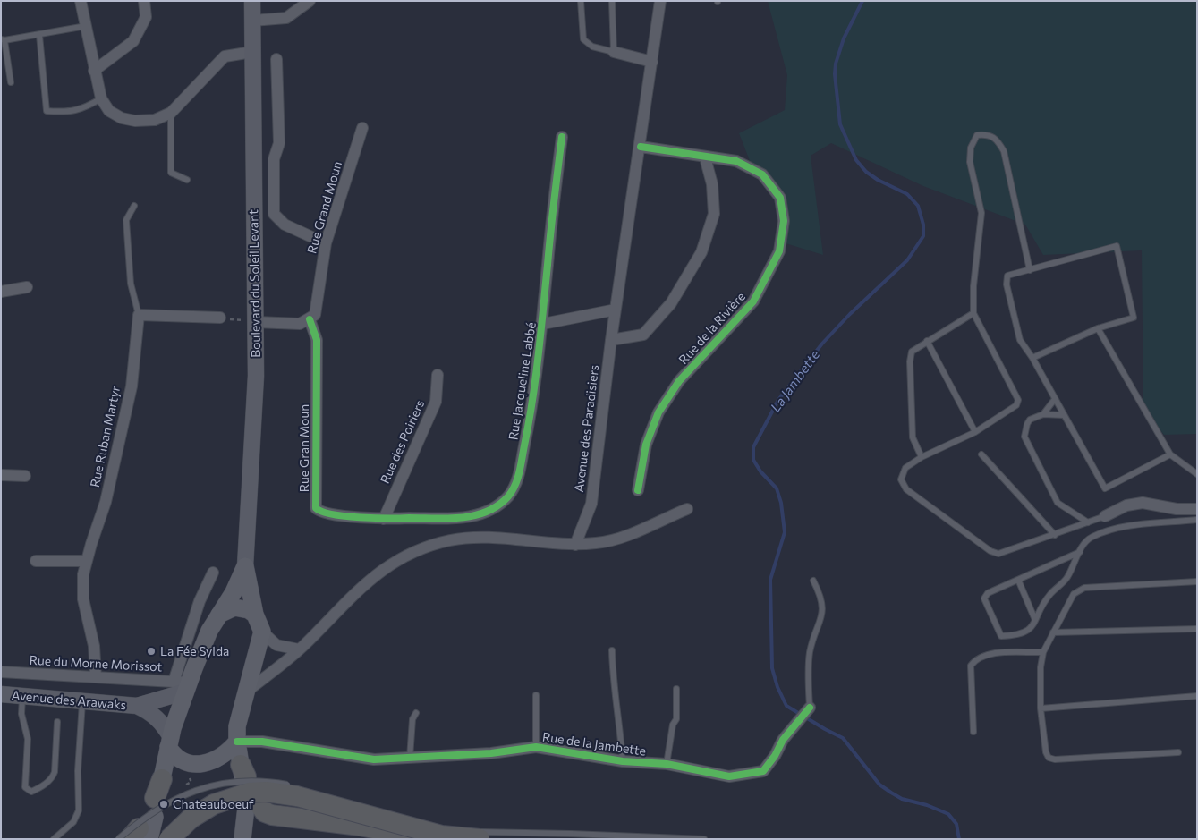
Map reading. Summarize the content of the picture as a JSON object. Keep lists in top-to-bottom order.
{
  "streets": {
    "main road": ["Boulevard du Soleil Levant", "Avenue des Arawaks"],
    "street": [
      "Rue Grand Moun",
      "Rue de la Rivière",
      "Rue Jacqueline Labbé",
      "Avenue des Paradisiers",
      "Rue Ruban Martyr",
      "Rue des Poiriers",
      "Rue Gran Moun",
      "Rue du Morne Morissot",
      "Rue de la Jambette"
    ]
  },
  "crossings": [
    ["Rue Grand Moun", "Rue Gran Moun"],
    ["Boulevard du Soleil Levant", "Rue du Morne Morissot"],
    ["Boulevard du Soleil Levant", "Avenue des Arawaks"],
    ["Rue de la Rivière", "Avenue des Paradisiers"],
    ["Rue Jacqueline Labbé", "Avenue des Paradisiers"],
    ["Rue Jacqueline Labbé", "Rue des Poiriers"],
    ["Rue Jacqueline Labbé", "Rue Gran Moun"],
    ["Rue Ruban Martyr", "Rue du Morne Morissot"],
    ["Rue des Poiriers", "Rue Gran Moun"],
    ["Rue du Morne Morissot", "Avenue des Arawaks"]
  ],
  "water": ["La Jambette"],
  "places": ["La Fée Sylda", "Chateauboeuf"]
}
